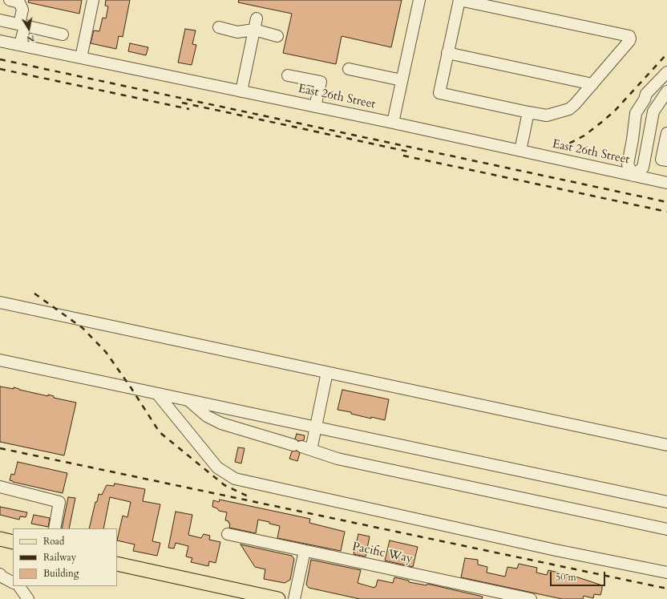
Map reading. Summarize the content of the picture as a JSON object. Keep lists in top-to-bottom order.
{
  "streets": {
    "street": ["East 26th Street", "Pacific Way"]
  },
  "legend": ["Road", "Railway", "Building"],
  "scale_bar": "50 m",
  "north": "bottom"
}
